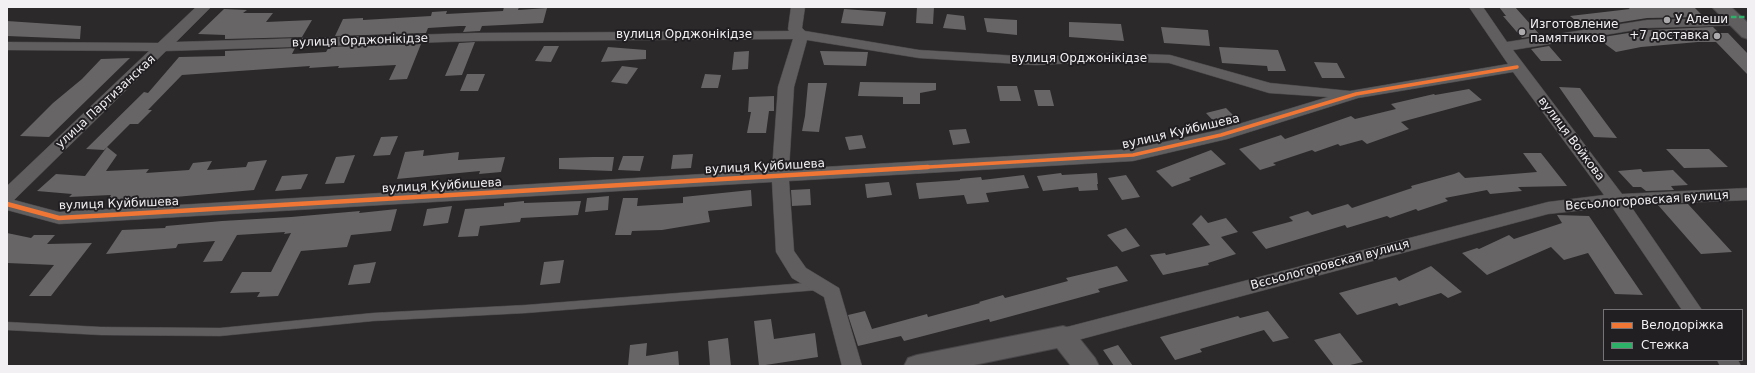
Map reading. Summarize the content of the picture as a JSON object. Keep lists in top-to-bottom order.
{
  "streets": {
    "street": [
      "вулиця Орджонікідзе",
      "улица Партизанская",
      "вулиця Куйбишева",
      "вулиця Войкова",
      "Вєсьологоровская вулиця"
    ]
  },
  "crossings": [
    ["вулиця Орджонікідзе", "улица Партизанская"],
    ["вулиця Орджонікідзе", "вулиця Куйбишева"],
    ["вулиця Куйбишева", "вулиця Войкова"],
    ["вулиця Войкова", "Вєсьологоровская вулиця"]
  ],
  "places": ["У Алеши", "Изготовление памятников", "+7 доставка"],
  "legend": ["Велодоріжка", "Стежка"]
}
